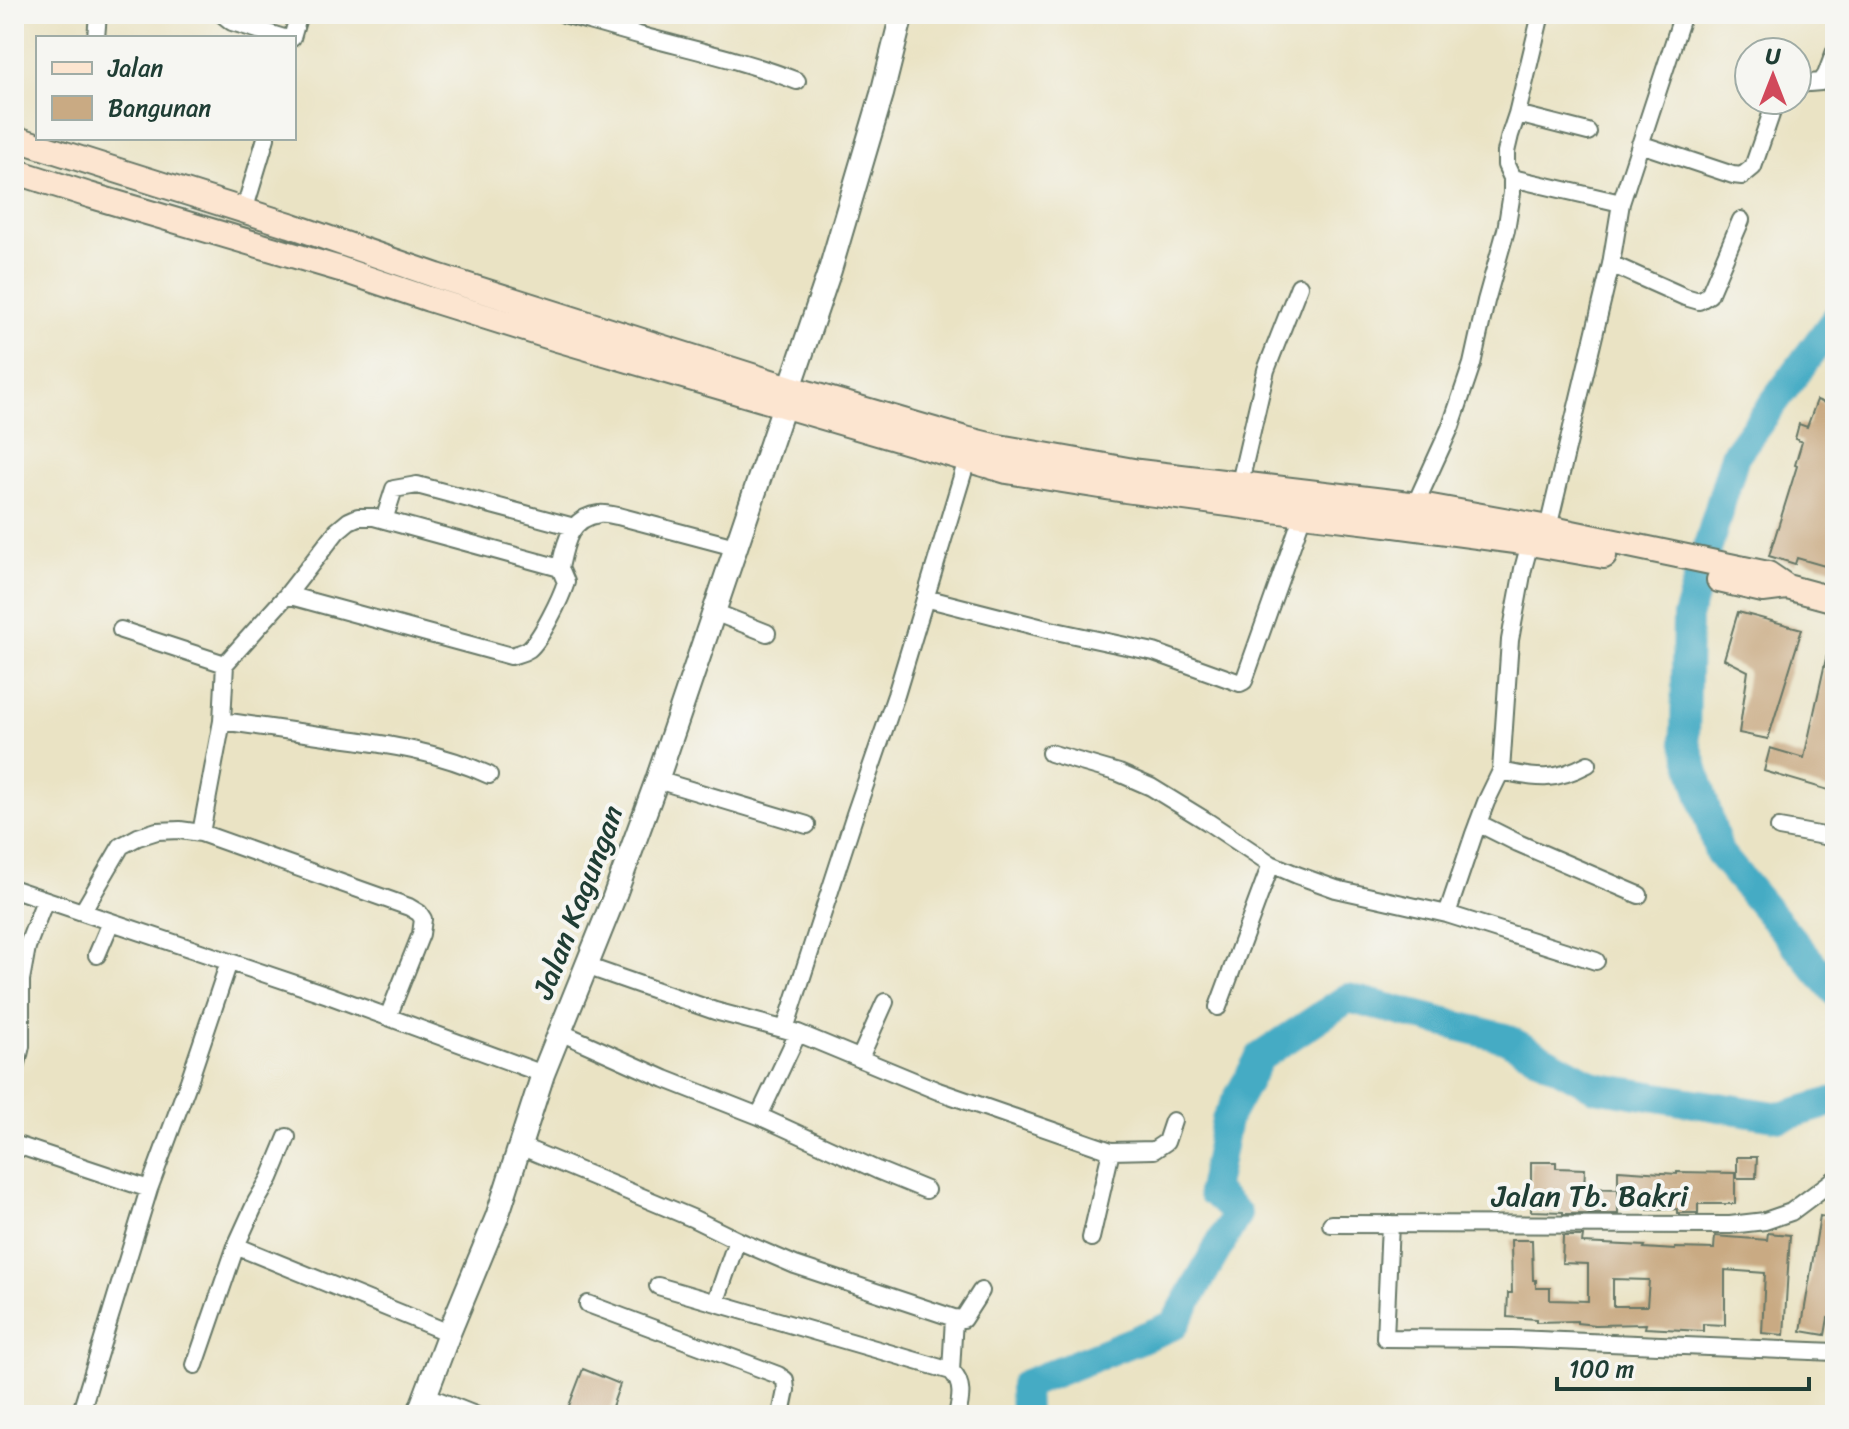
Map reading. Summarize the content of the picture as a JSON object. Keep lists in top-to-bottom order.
{
  "streets": {
    "street": ["Jalan Kagungan", "Jalan Tb. Bakri"]
  },
  "legend": ["Jalan", "Bangunan"],
  "scale_bar": "100 m",
  "north": "top"
}
